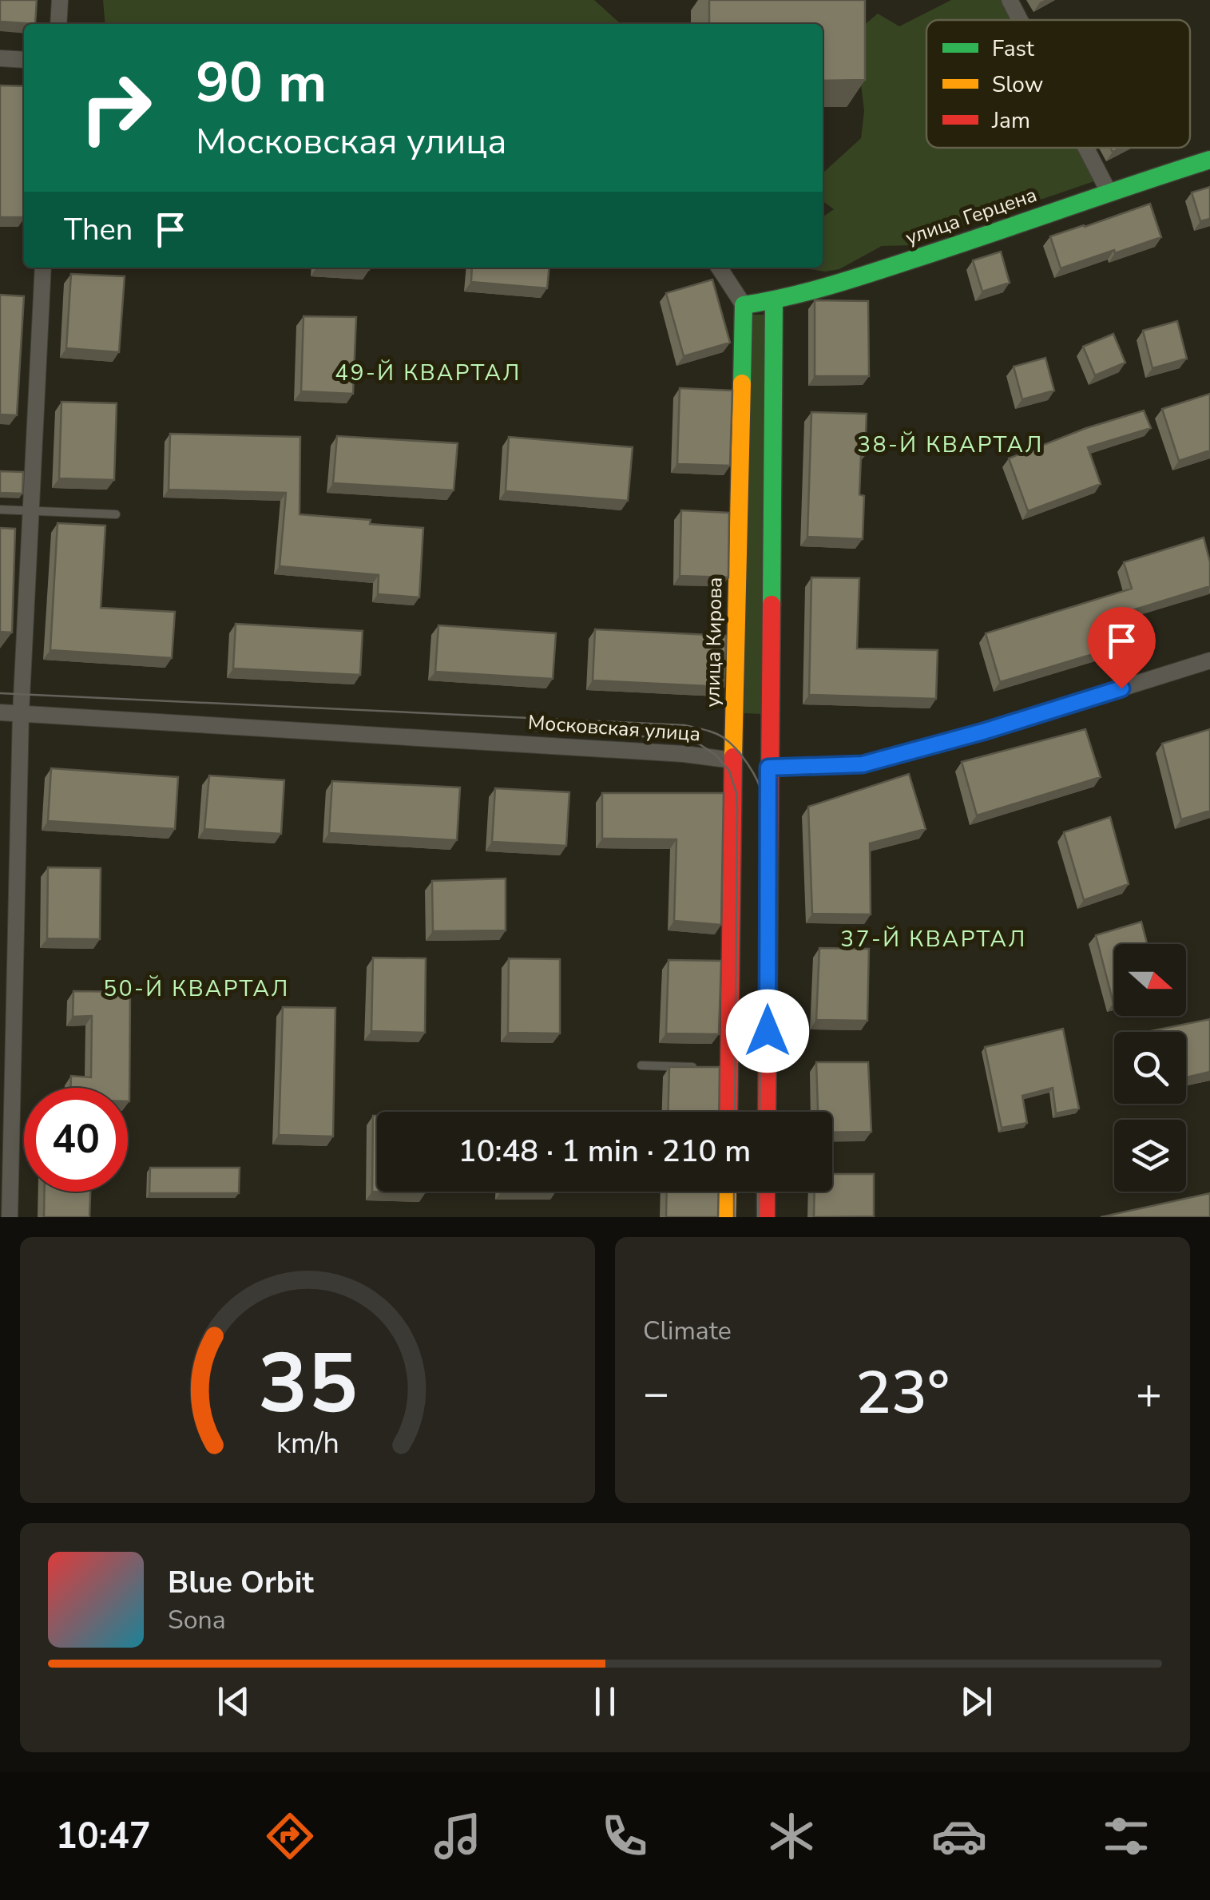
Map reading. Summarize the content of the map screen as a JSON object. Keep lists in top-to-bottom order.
{
  "streets": {
    "street": ["улица Герцена", "улица Кирова", "Московская улица"]
  },
  "crossings": [
    ["улица Герцена", "улица Кирова"],
    ["улица Кирова", "Московская улица"]
  ],
  "districts": [
    "49-Й КВАРТАЛ",
    "38-Й КВАРТАЛ",
    "37-Й КВАРТАЛ",
    "50-Й КВАРТАЛ"
  ],
  "legend": ["Fast", "Slow", "Jam"],
  "north": "right",
  "page": {
    "turn": ["90 m", "Московская улица"],
    "then": "Then",
    "limit": "40",
    "trip": "10:48 · 1 min · 210 m",
    "tile": "Climate",
    "heat": ["−", "23°", "+"],
    "song": ["Blue Orbit", "Sona"],
    "tabs": "10:47",
    "gauge": ["35", "km/h"]
  }
}
